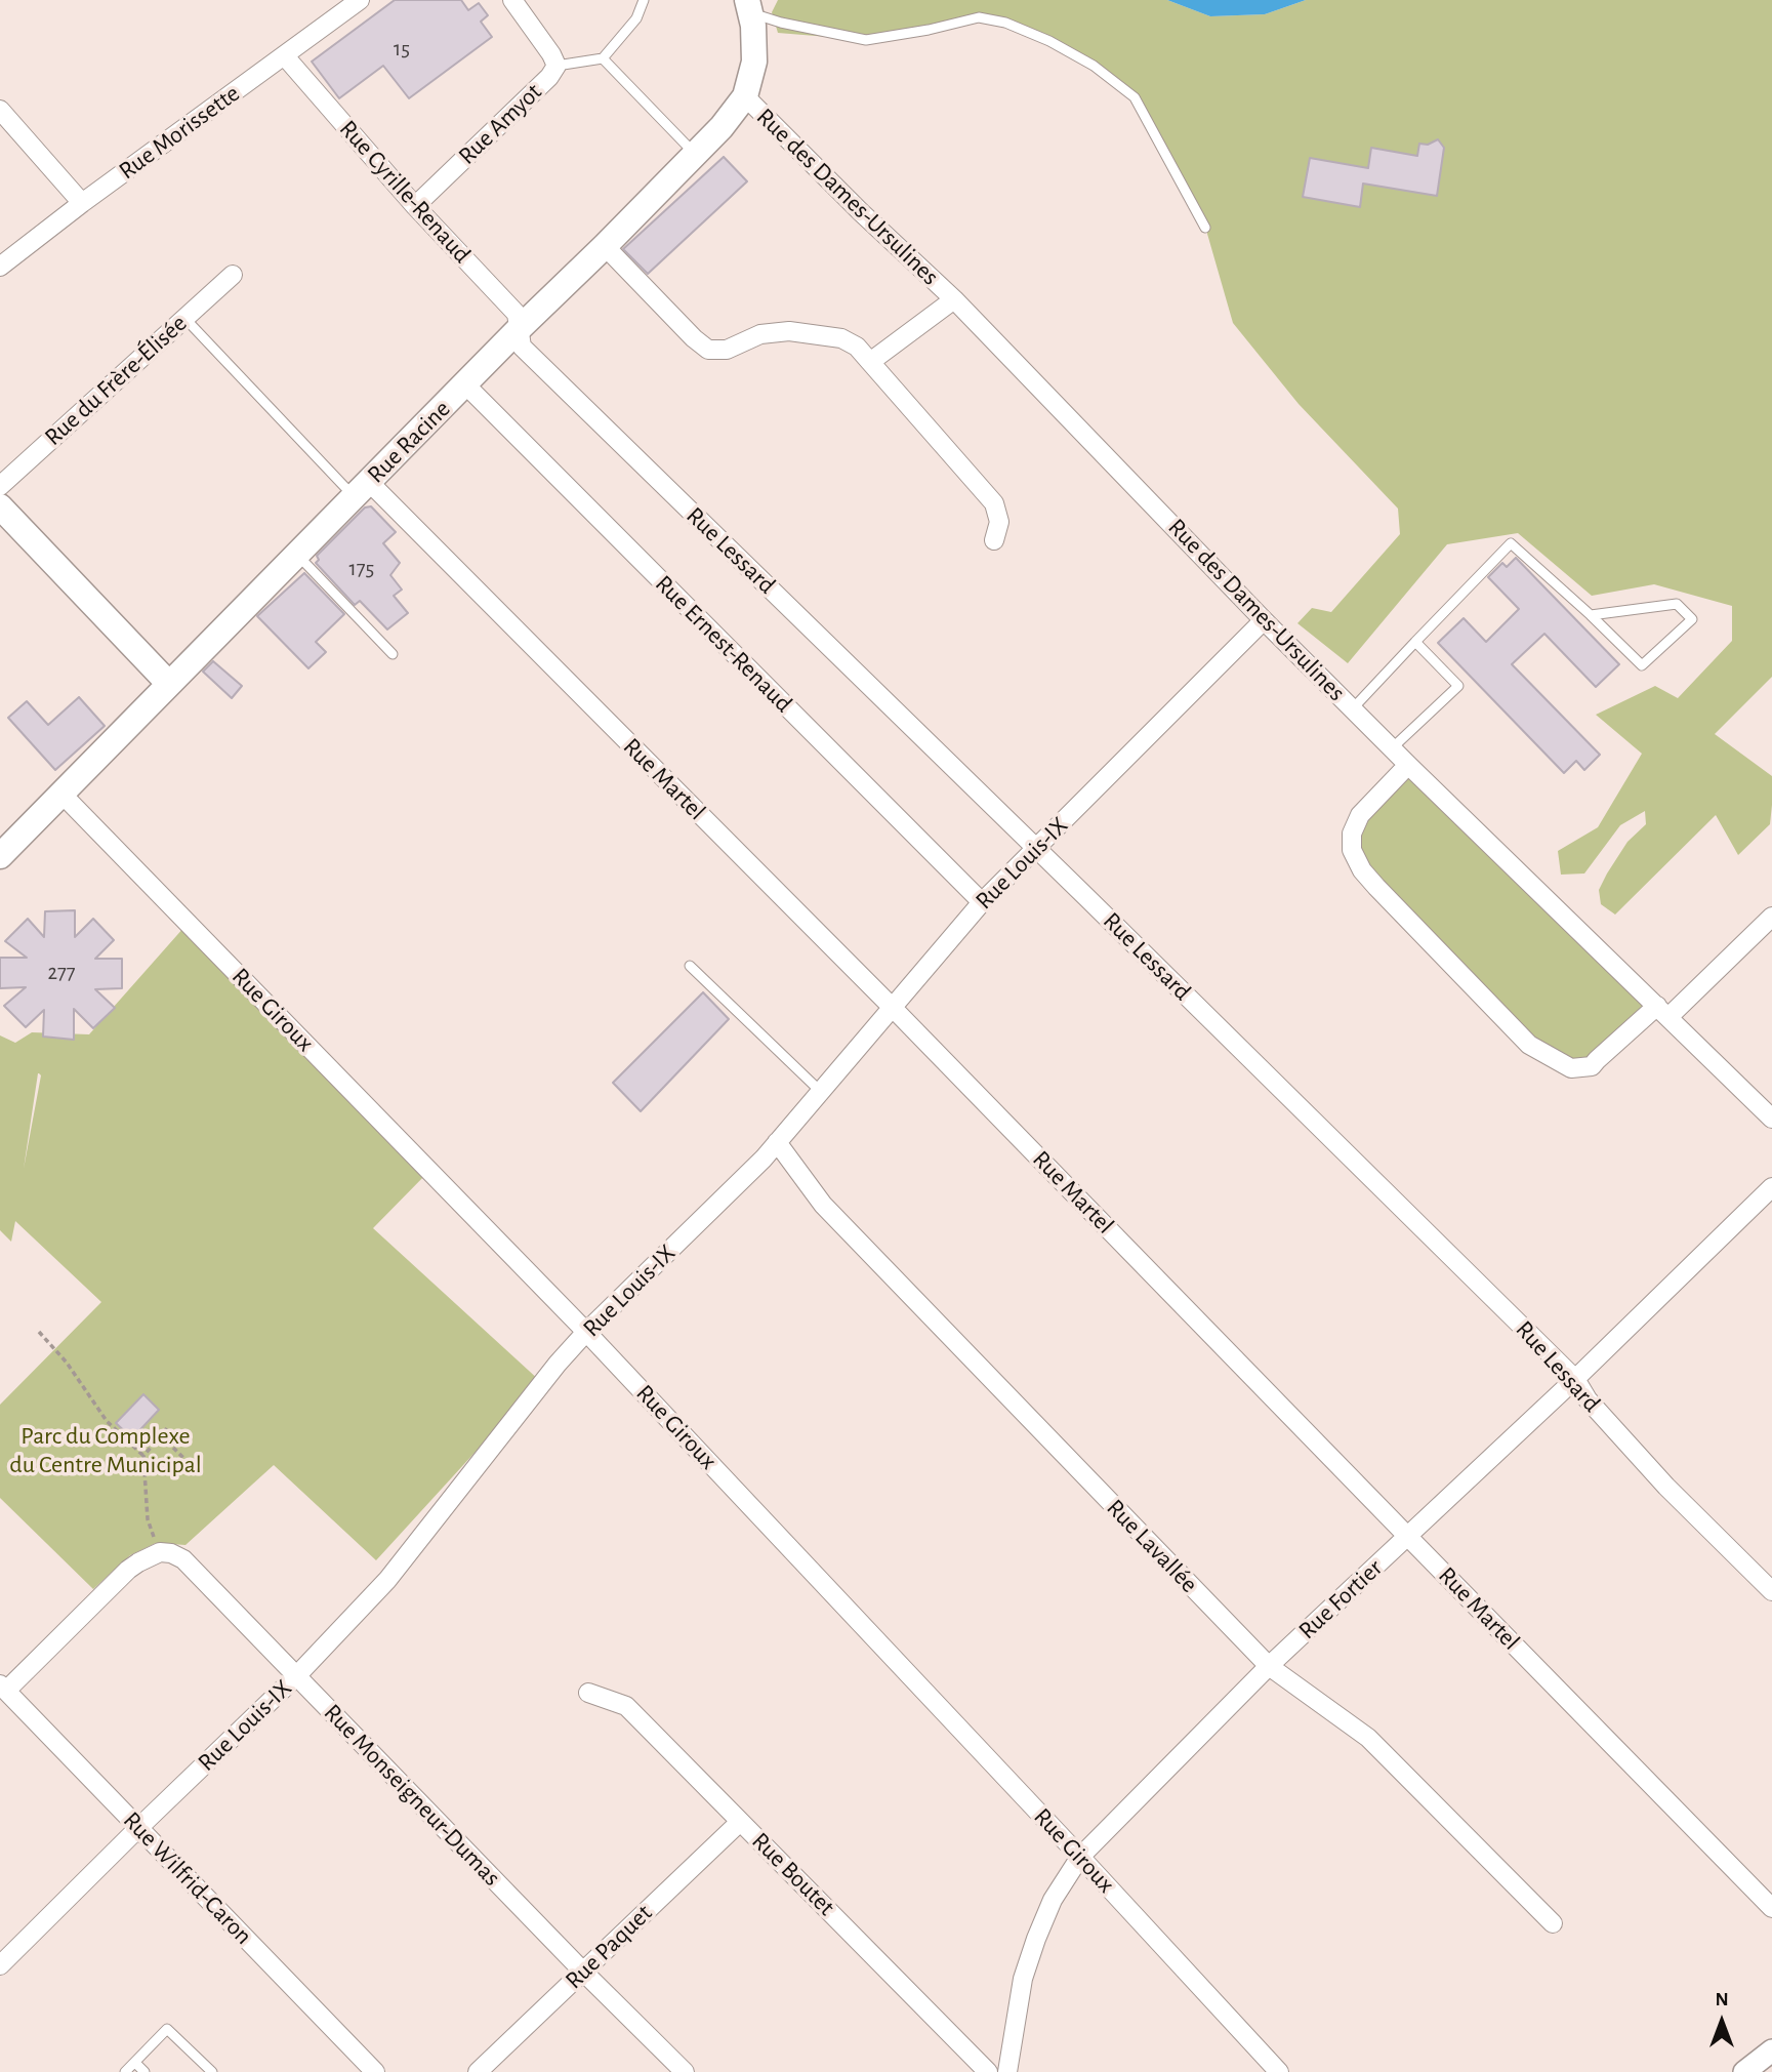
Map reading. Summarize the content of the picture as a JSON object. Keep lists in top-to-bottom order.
{
  "streets": {
    "main road": ["Rue Racine"],
    "street": [
      "Rue Amyot",
      "Rue Morissette",
      "Rue Cyrille-Renaud",
      "Rue des Dames-Ursulines",
      "Rue du Frère-Élisée",
      "Rue Lessard",
      "Rue Ernest-Renaud",
      "Rue Martel",
      "Rue Louis-IX",
      "Rue Giroux",
      "Rue Lavallée",
      "Rue Fortier",
      "Rue Monseigneur-Dumas",
      "Rue Boutet",
      "Rue Wilfrid-Caron",
      "Rue Paquet"
    ]
  },
  "crossings": [
    ["Rue Amyot", "Rue Cyrille-Renaud"],
    ["Rue Morissette", "Rue Cyrille-Renaud"],
    ["Rue Cyrille-Renaud", "Rue Racine"],
    ["Rue Cyrille-Renaud", "Rue Lessard"],
    ["Rue des Dames-Ursulines", "Rue Racine"],
    ["Rue des Dames-Ursulines", "Rue Louis-IX"],
    ["Rue Racine", "Rue Lessard"],
    ["Rue Racine", "Rue Ernest-Renaud"],
    ["Rue Racine", "Rue Martel"],
    ["Rue Racine", "Rue Giroux"],
    ["Rue Lessard", "Rue Louis-IX"],
    ["Rue Lessard", "Rue Fortier"],
    ["Rue Ernest-Renaud", "Rue Louis-IX"],
    ["Rue Martel", "Rue Louis-IX"],
    ["Rue Martel", "Rue Fortier"],
    ["Rue Louis-IX", "Rue Giroux"],
    ["Rue Louis-IX", "Rue Lavallée"],
    ["Rue Louis-IX", "Rue Monseigneur-Dumas"],
    ["Rue Louis-IX", "Rue Wilfrid-Caron"],
    ["Rue Giroux", "Rue Fortier"],
    ["Rue Lavallée", "Rue Fortier"],
    ["Rue Monseigneur-Dumas", "Rue Paquet"],
    ["Rue Boutet", "Rue Paquet"]
  ],
  "parks": ["Parc du Complexe du Centre Municipal"],
  "house_numbers": ["15", "175", "277"],
  "north": "top"
}
